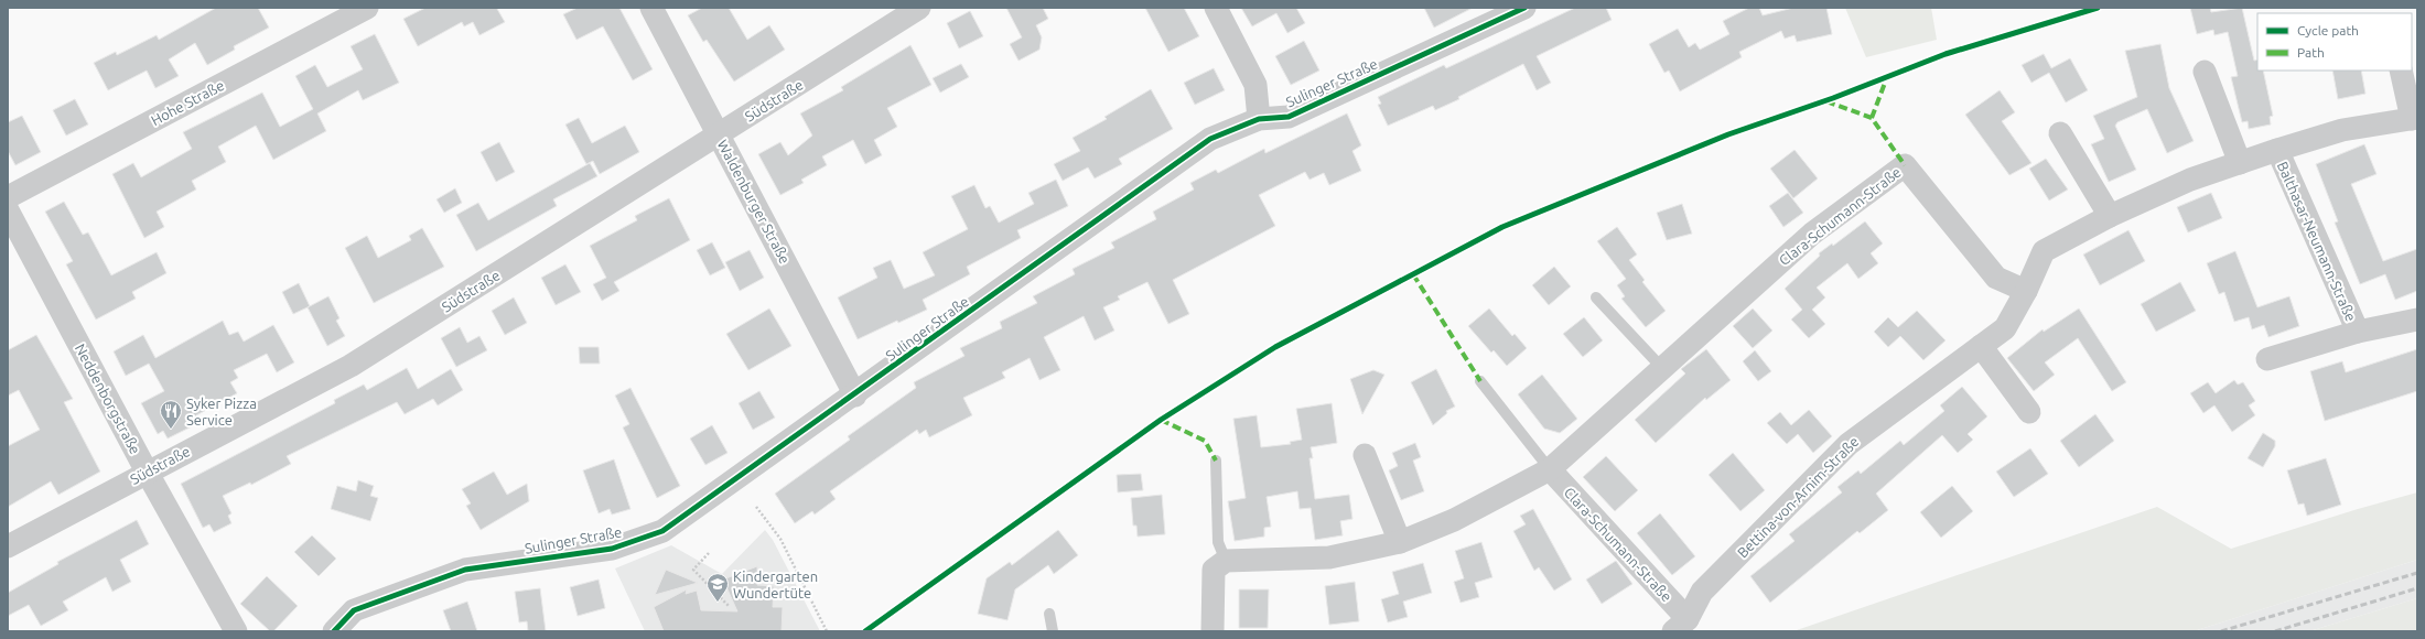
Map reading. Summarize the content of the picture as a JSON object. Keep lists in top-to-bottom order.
{
  "streets": {
    "street": [
      "Sulinger Straße",
      "Südstraße",
      "Hohe Straße",
      "Waldenburger Straße",
      "Clara-Schumann-Straße",
      "Balthasar-Neumann-Straße",
      "Neddenborgstraße",
      "Bettina-von-Arnim-Straße"
    ]
  },
  "crossings": [
    ["Sulinger Straße", "Waldenburger Straße"],
    ["Südstraße", "Waldenburger Straße"],
    ["Südstraße", "Neddenborgstraße"],
    ["Clara-Schumann-Straße", "Bettina-von-Arnim-Straße"],
    ["Balthasar-Neumann-Straße", "Bettina-von-Arnim-Straße"]
  ],
  "places": {
    "restaurant": ["Syker Pizza Service"],
    "school or university": ["Kindergarten Wundertüte"]
  },
  "legend": ["Cycle path", "Path"]
}
